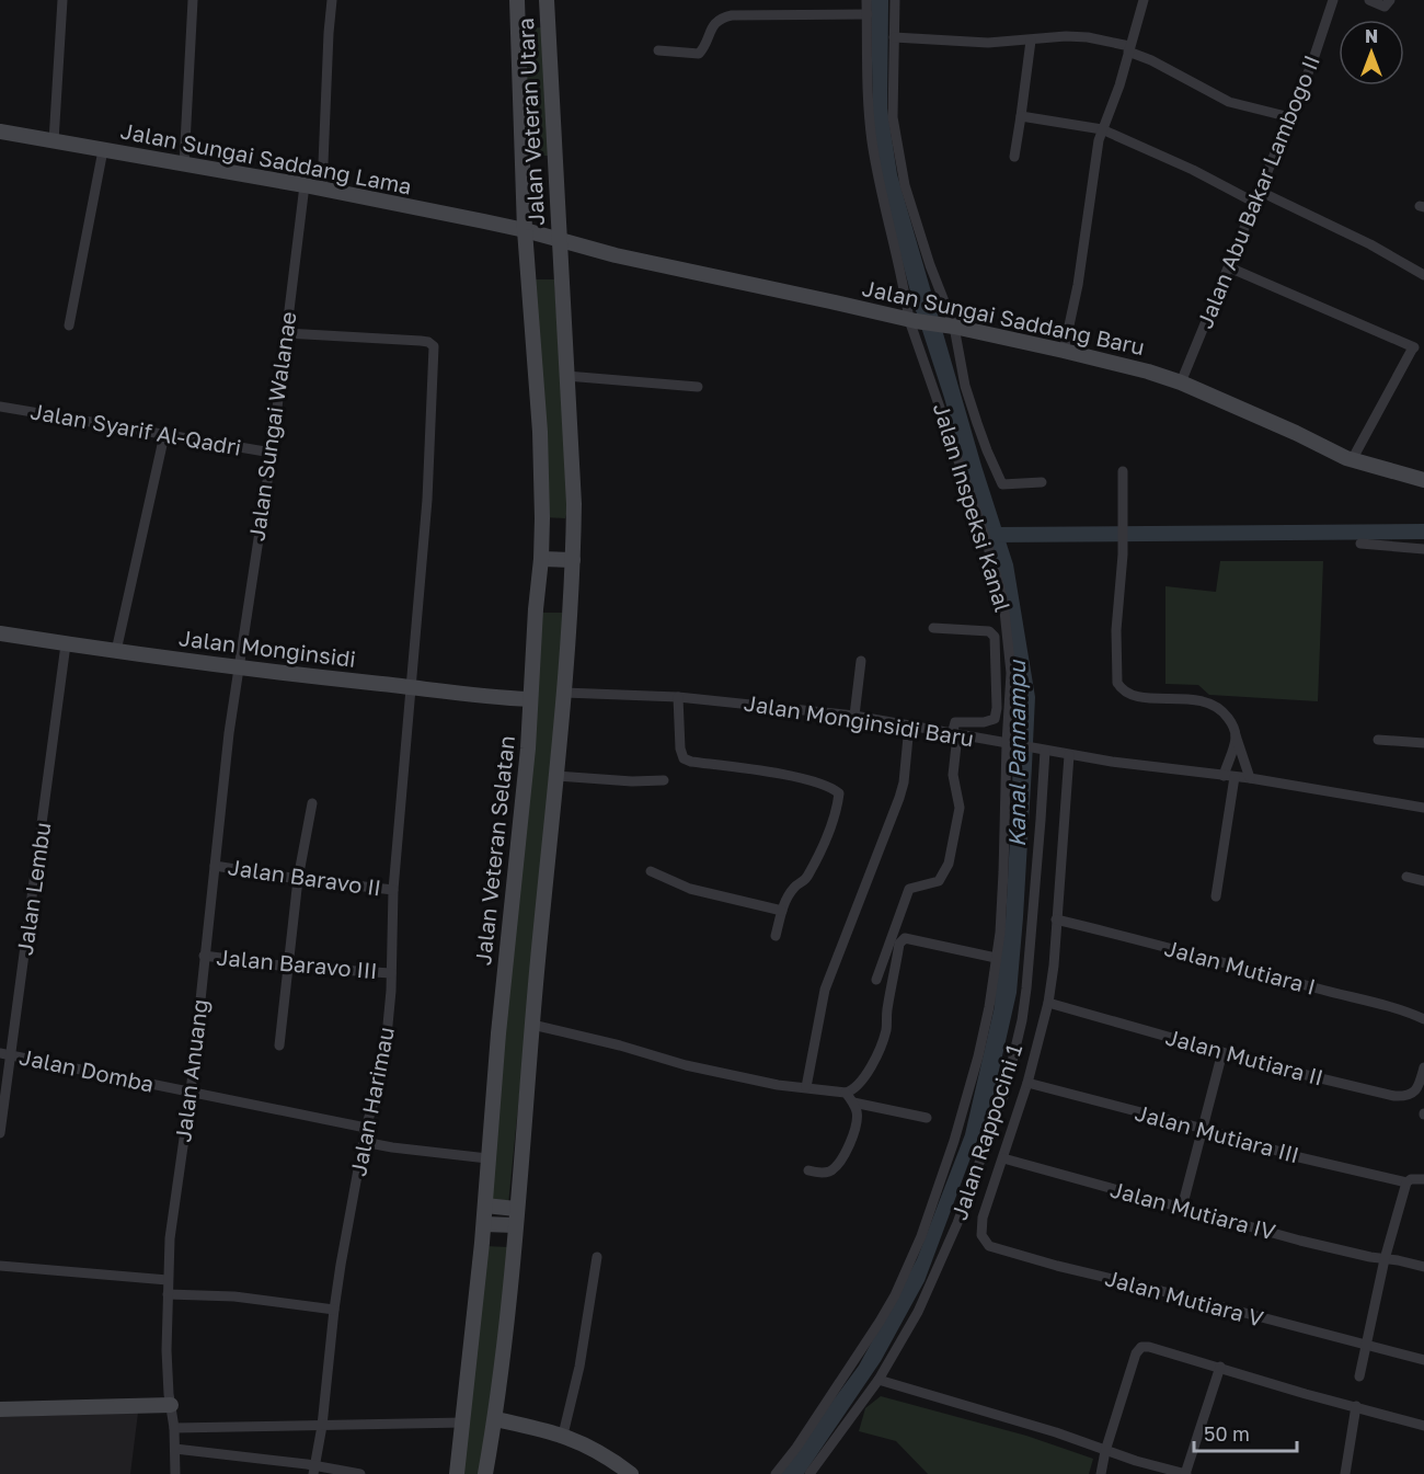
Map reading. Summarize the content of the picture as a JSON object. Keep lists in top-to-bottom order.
{
  "streets": {
    "main road": [
      "Jalan Veteran Utara",
      "Jalan Sungai Saddang Lama",
      "Jalan Sungai Saddang Baru",
      "Jalan Monginsidi",
      "Jalan Veteran Selatan"
    ],
    "street": [
      "Jalan Abu Bakar Lambogo II",
      "Jalan Sungai Walanae",
      "Jalan Syarif Al-Qadri",
      "Jalan Inspeksi Kanal",
      "Jalan Monginsidi Baru",
      "Jalan Baravo II",
      "Jalan Lembu",
      "Jalan Baravo III",
      "Jalan Mutiara I",
      "Jalan Mutiara II",
      "Jalan Domba",
      "Jalan Anuang",
      "Jalan Harimau",
      "Jalan Rappocini 1",
      "Jalan Mutiara III",
      "Jalan Mutiara IV",
      "Jalan Mutiara V"
    ]
  },
  "crossings": [
    ["Jalan Veteran Utara", "Jalan Sungai Saddang Lama"],
    ["Jalan Veteran Utara", "Jalan Sungai Saddang Baru"],
    ["Jalan Veteran Utara", "Jalan Veteran Selatan"],
    ["Jalan Sungai Saddang Lama", "Jalan Sungai Saddang Baru"],
    ["Jalan Sungai Saddang Lama", "Jalan Sungai Walanae"],
    ["Jalan Sungai Saddang Lama", "Jalan Veteran Selatan"],
    ["Jalan Abu Bakar Lambogo II", "Jalan Sungai Saddang Baru"],
    ["Jalan Sungai Saddang Baru", "Jalan Inspeksi Kanal"],
    ["Jalan Sungai Walanae", "Jalan Syarif Al-Qadri"],
    ["Jalan Sungai Walanae", "Jalan Monginsidi"],
    ["Jalan Sungai Walanae", "Jalan Anuang"],
    ["Jalan Sungai Walanae", "Jalan Harimau"],
    ["Jalan Inspeksi Kanal", "Jalan Monginsidi Baru"],
    ["Jalan Monginsidi", "Jalan Veteran Selatan"],
    ["Jalan Monginsidi", "Jalan Lembu"],
    ["Jalan Monginsidi", "Jalan Anuang"],
    ["Jalan Monginsidi", "Jalan Harimau"],
    ["Jalan Monginsidi Baru", "Jalan Rappocini 1"],
    ["Jalan Baravo II", "Jalan Anuang"],
    ["Jalan Baravo II", "Jalan Harimau"],
    ["Jalan Lembu", "Jalan Domba"],
    ["Jalan Baravo III", "Jalan Anuang"],
    ["Jalan Baravo III", "Jalan Harimau"],
    ["Jalan Domba", "Jalan Anuang"],
    ["Jalan Domba", "Jalan Harimau"],
    ["Jalan Mutiara IV", "Jalan Mutiara V"]
  ],
  "water": ["Kanal Pannampu"],
  "scale_bar": "50 m",
  "north": "top"
}
